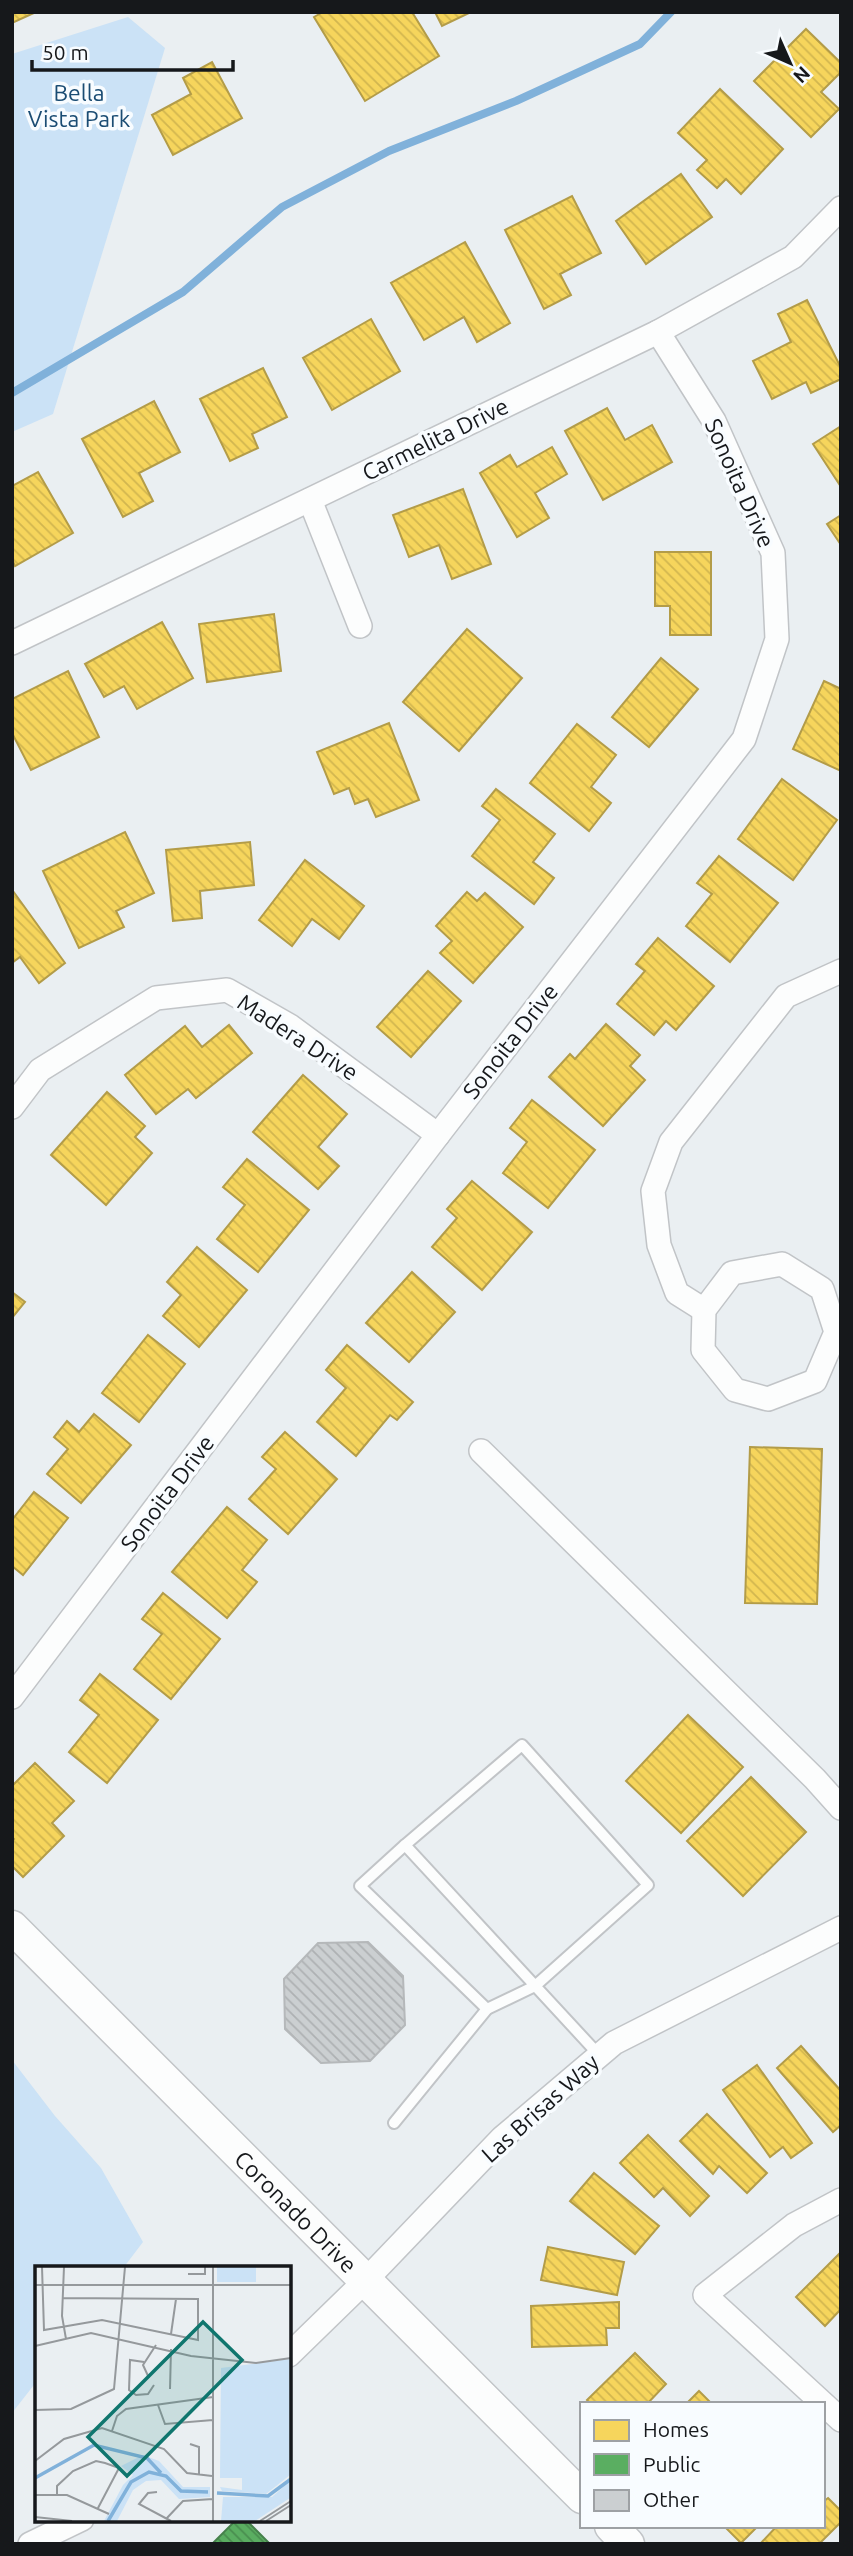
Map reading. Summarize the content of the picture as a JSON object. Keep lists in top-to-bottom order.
{
  "streets": {
    "street": [
      "Carmelita Drive",
      "Sonoita Drive",
      "Madera Drive",
      "Las Brisas Way",
      "Coronado Drive"
    ]
  },
  "crossings": [
    ["Carmelita Drive", "Sonoita Drive"],
    ["Sonoita Drive", "Madera Drive"],
    ["Las Brisas Way", "Coronado Drive"]
  ],
  "parks": ["Bella Vista Park"],
  "legend": ["Homes", "Public", "Other"],
  "scale_bar": "50 m",
  "north": "bottom right"
}
